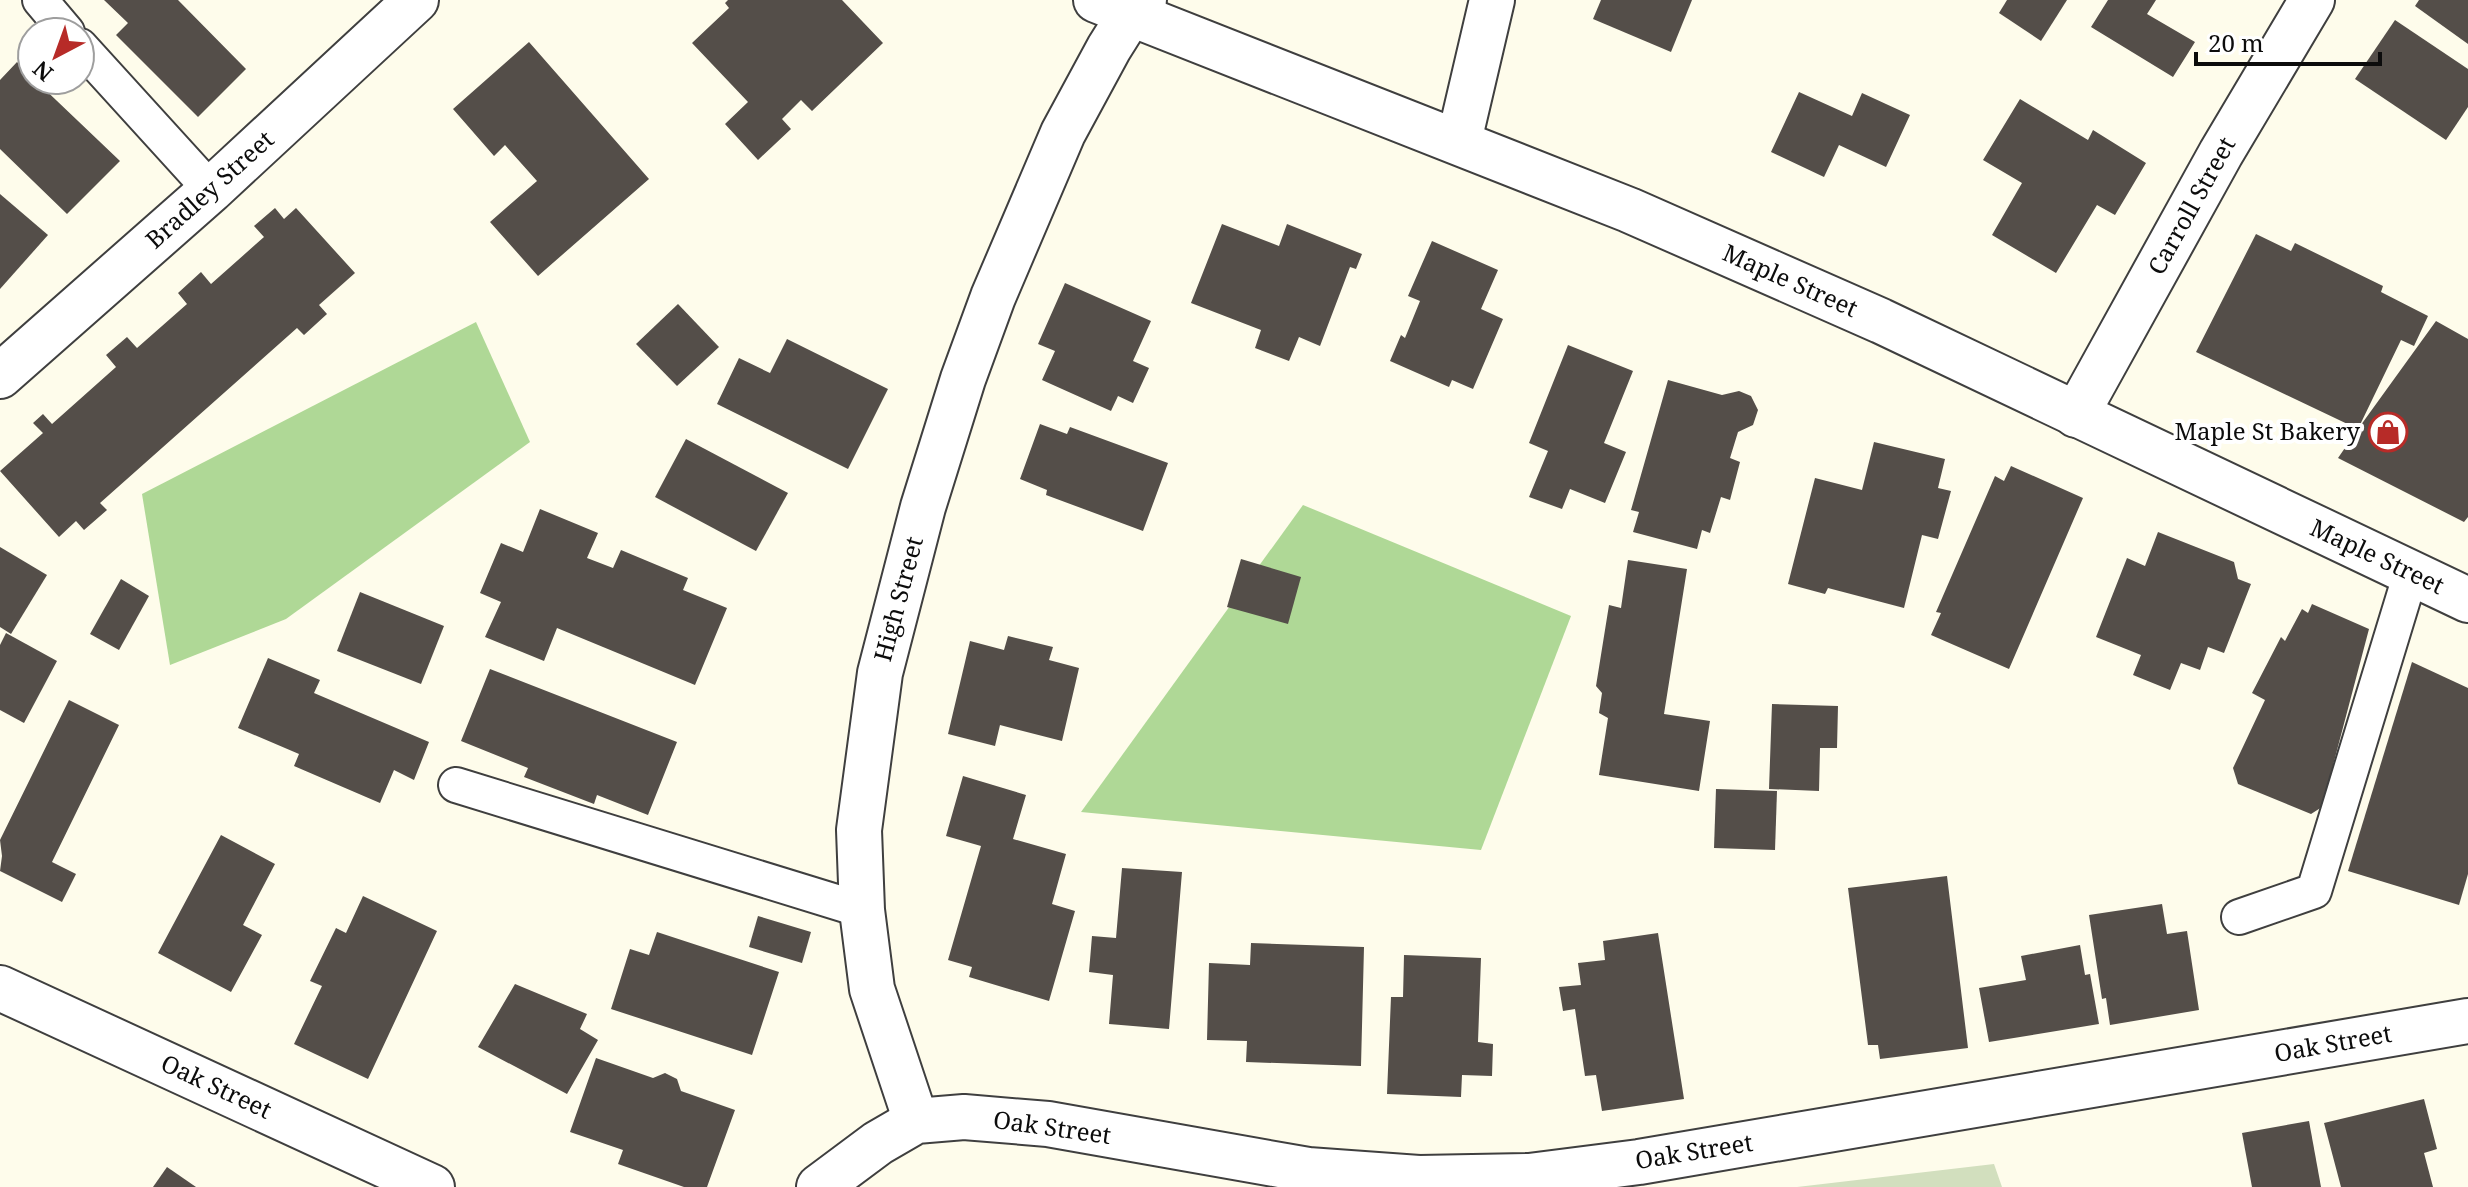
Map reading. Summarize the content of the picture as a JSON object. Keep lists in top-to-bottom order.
{
  "streets": {
    "street": [
      "Bradley Street",
      "Carroll Street",
      "Maple Street",
      "High Street",
      "Oak Street"
    ]
  },
  "crossings": [
    ["Carroll Street", "Maple Street"],
    ["Maple Street", "High Street"],
    ["High Street", "Oak Street"]
  ],
  "places": {
    "shop": ["Maple St Bakery"]
  },
  "scale_bar": "20 m",
  "north": "bottom left"
}
